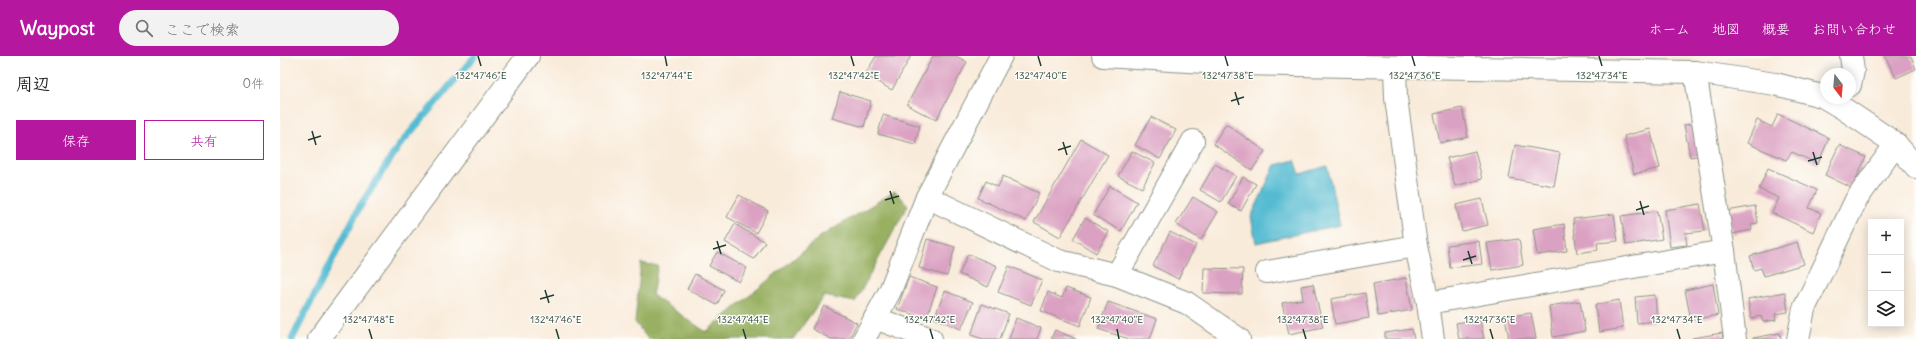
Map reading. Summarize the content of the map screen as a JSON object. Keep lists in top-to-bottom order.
{
  "north": "bottom",
  "page": {
    "header": "Waypost",
    "search": "ここで検索",
    "nav": [
      "ホーム",
      "地図",
      "概要",
      "お問い合わせ"
    ],
    "heading": ["周辺", "0件"],
    "buttons": ["保存", "共有"],
    "map_buttons": ["+", "−"]
  },
  "coordinates": [
    "132°47'46\"E",
    "132°47'44\"E",
    "132°47'42\"E",
    "132°47'40\"E",
    "132°47'38\"E",
    "132°47'36\"E",
    "132°47'34\"E",
    "132°47'48\"E"
  ]
}
